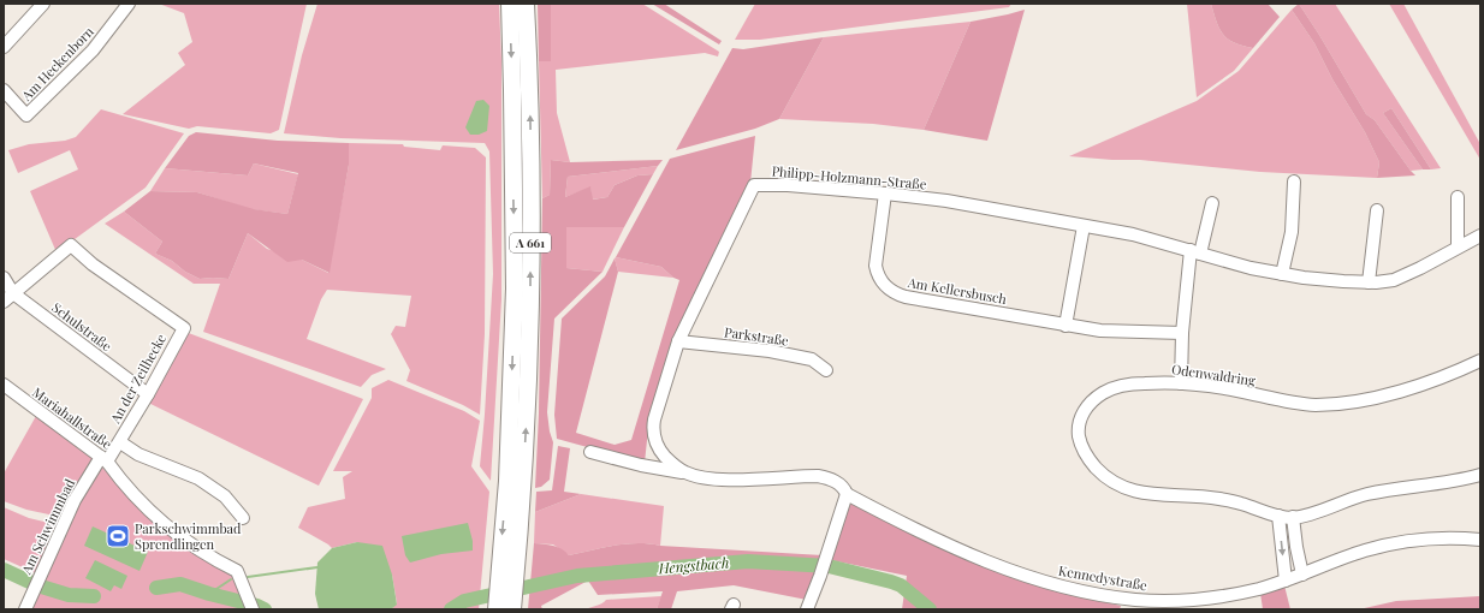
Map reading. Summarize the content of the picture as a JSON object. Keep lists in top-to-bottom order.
{
  "streets": {
    "highway": ["A 661"],
    "street": [
      "Am Heckenborn",
      "Philipp-Holzmann-Straße",
      "Am Kellersbusch",
      "Schulstraße",
      "Parkstraße",
      "Odenwaldring",
      "An der Zeilhecke",
      "Mariahallstraße",
      "Am Schwimmbad",
      "Kennedystraße"
    ]
  },
  "crossings": [
    ["Philipp-Holzmann-Straße", "Am Kellersbusch"],
    ["Philipp-Holzmann-Straße", "Parkstraße"],
    ["Philipp-Holzmann-Straße", "Kennedystraße"],
    ["Schulstraße", "An der Zeilhecke"],
    ["An der Zeilhecke", "Mariahallstraße"],
    ["Mariahallstraße", "Am Schwimmbad"]
  ],
  "water": ["Hengstbach"],
  "places": {
    "sports": ["Parkschwimmbad Sprendlingen"]
  }
}
